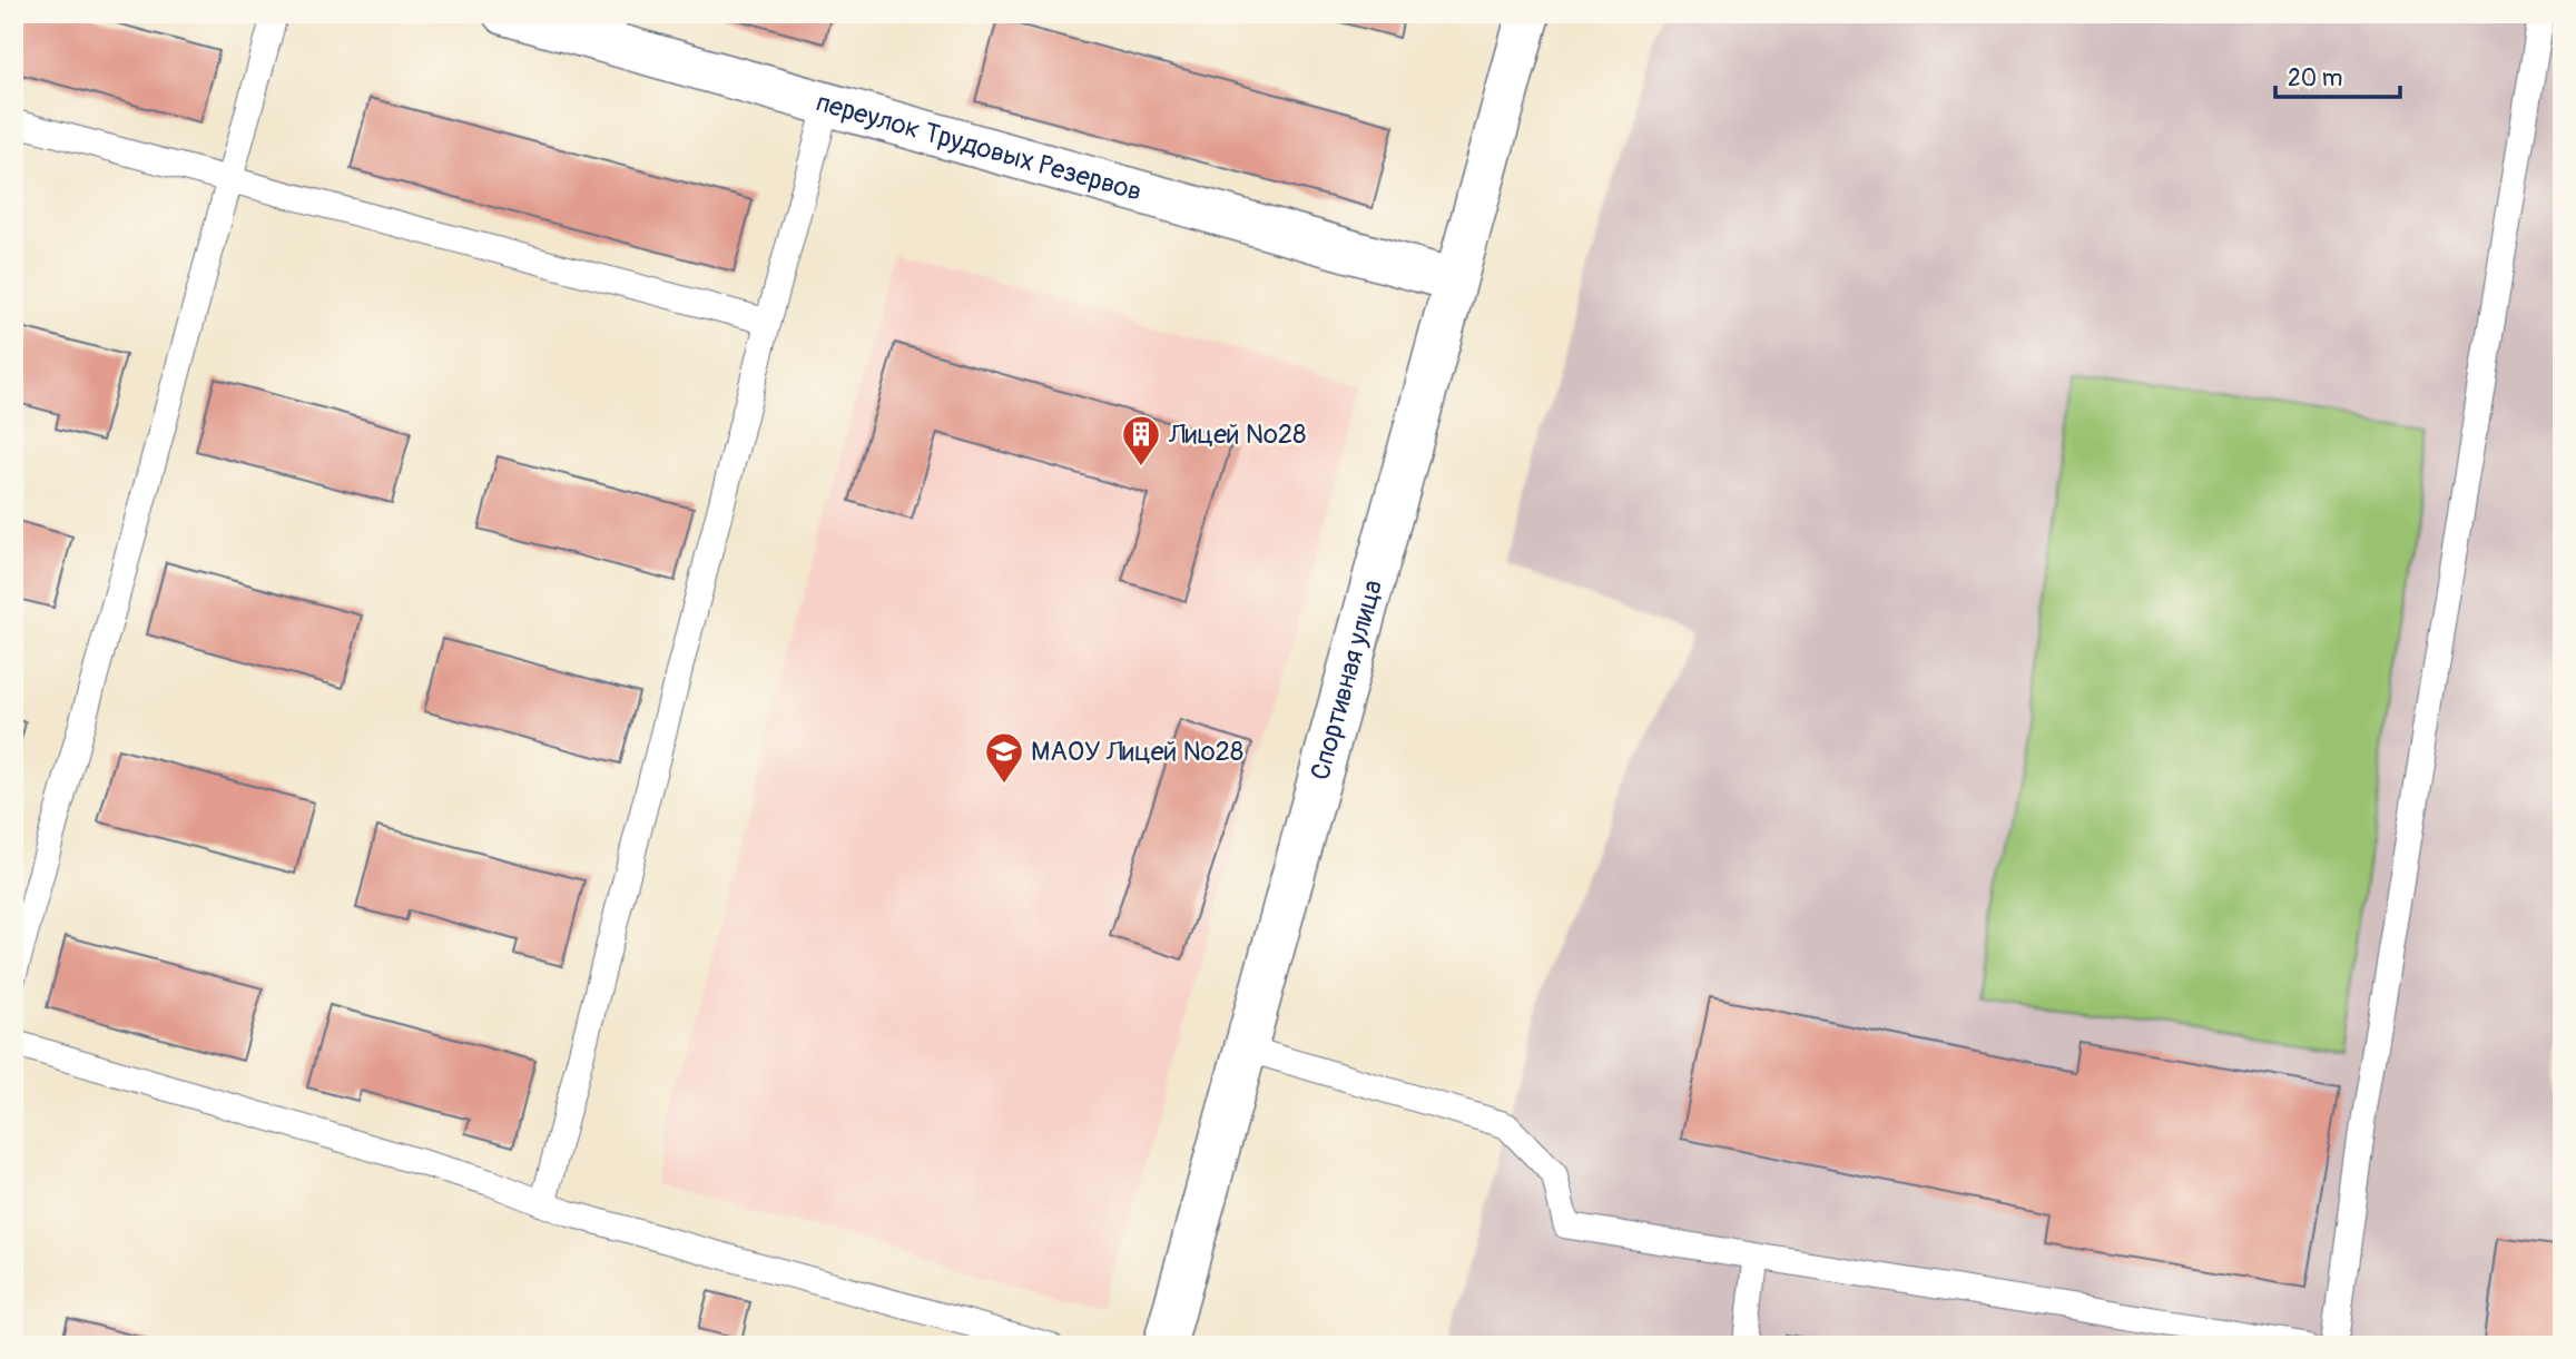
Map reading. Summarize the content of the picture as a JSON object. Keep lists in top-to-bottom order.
{
  "streets": {
    "street": ["переулок Трудовых Резервов", "Спортивная улица"]
  },
  "crossings": [
    ["переулок Трудовых Резервов", "Спортивная улица"]
  ],
  "places": {
    "building": ["Лицей №28"],
    "school or university": ["МАОУ Лицей №28"]
  },
  "scale_bar": "20 m"
}
